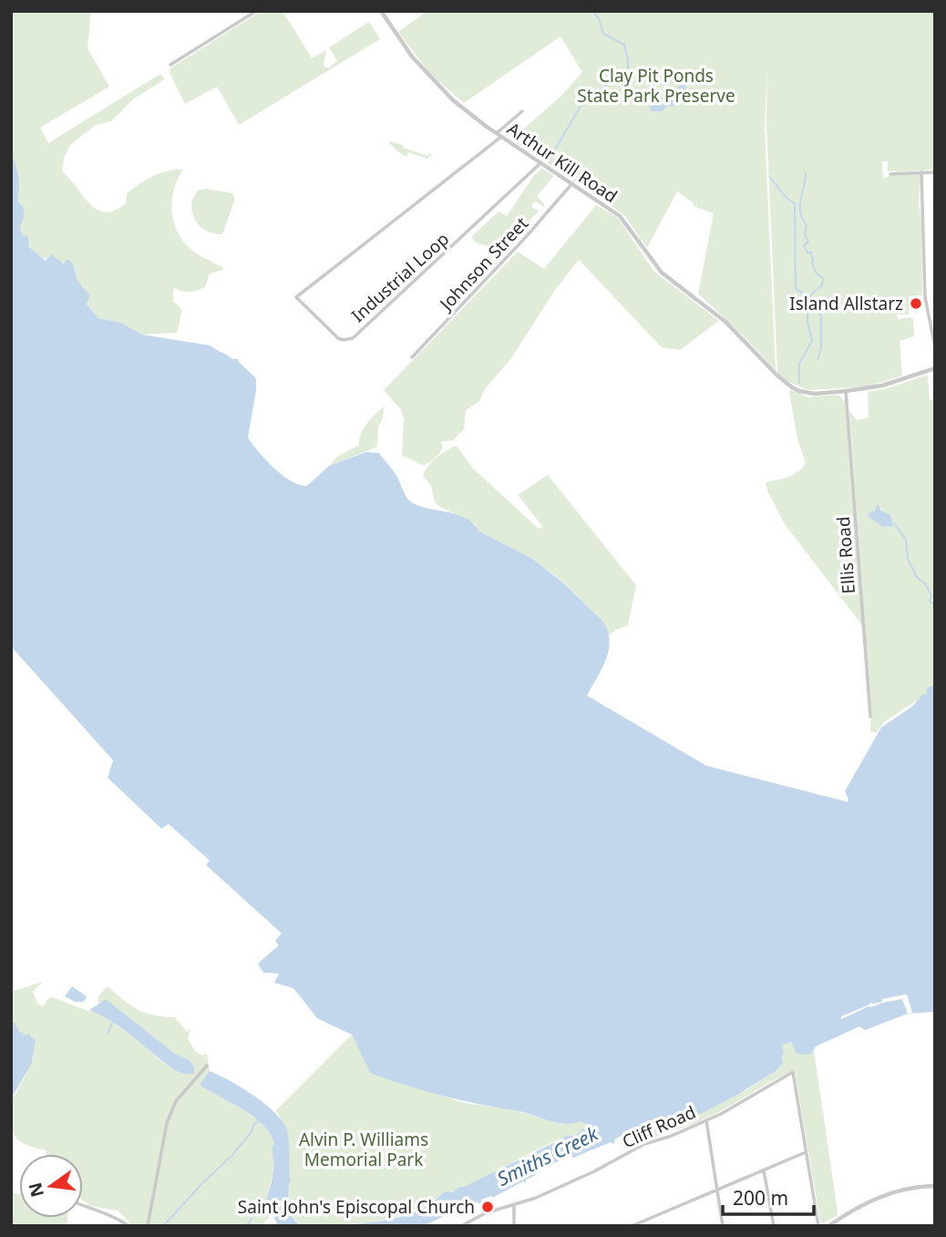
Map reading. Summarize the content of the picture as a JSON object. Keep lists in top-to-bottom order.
{
  "streets": {
    "street": [
      "Arthur Kill Road",
      "Johnson Street",
      "Industrial Loop",
      "Ellis Road",
      "Cliff Road"
    ]
  },
  "crossings": [
    ["Arthur Kill Road", "Johnson Street"],
    ["Arthur Kill Road", "Industrial Loop"],
    ["Arthur Kill Road", "Ellis Road"]
  ],
  "water": ["Smiths Creek"],
  "parks": ["Clay Pit Ponds State Park Preserve", "Alvin P. Williams Memorial Park"],
  "places": ["Island Allstarz", "Saint John's Episcopal Church"],
  "scale_bar": "200 m",
  "north": "left"
}
